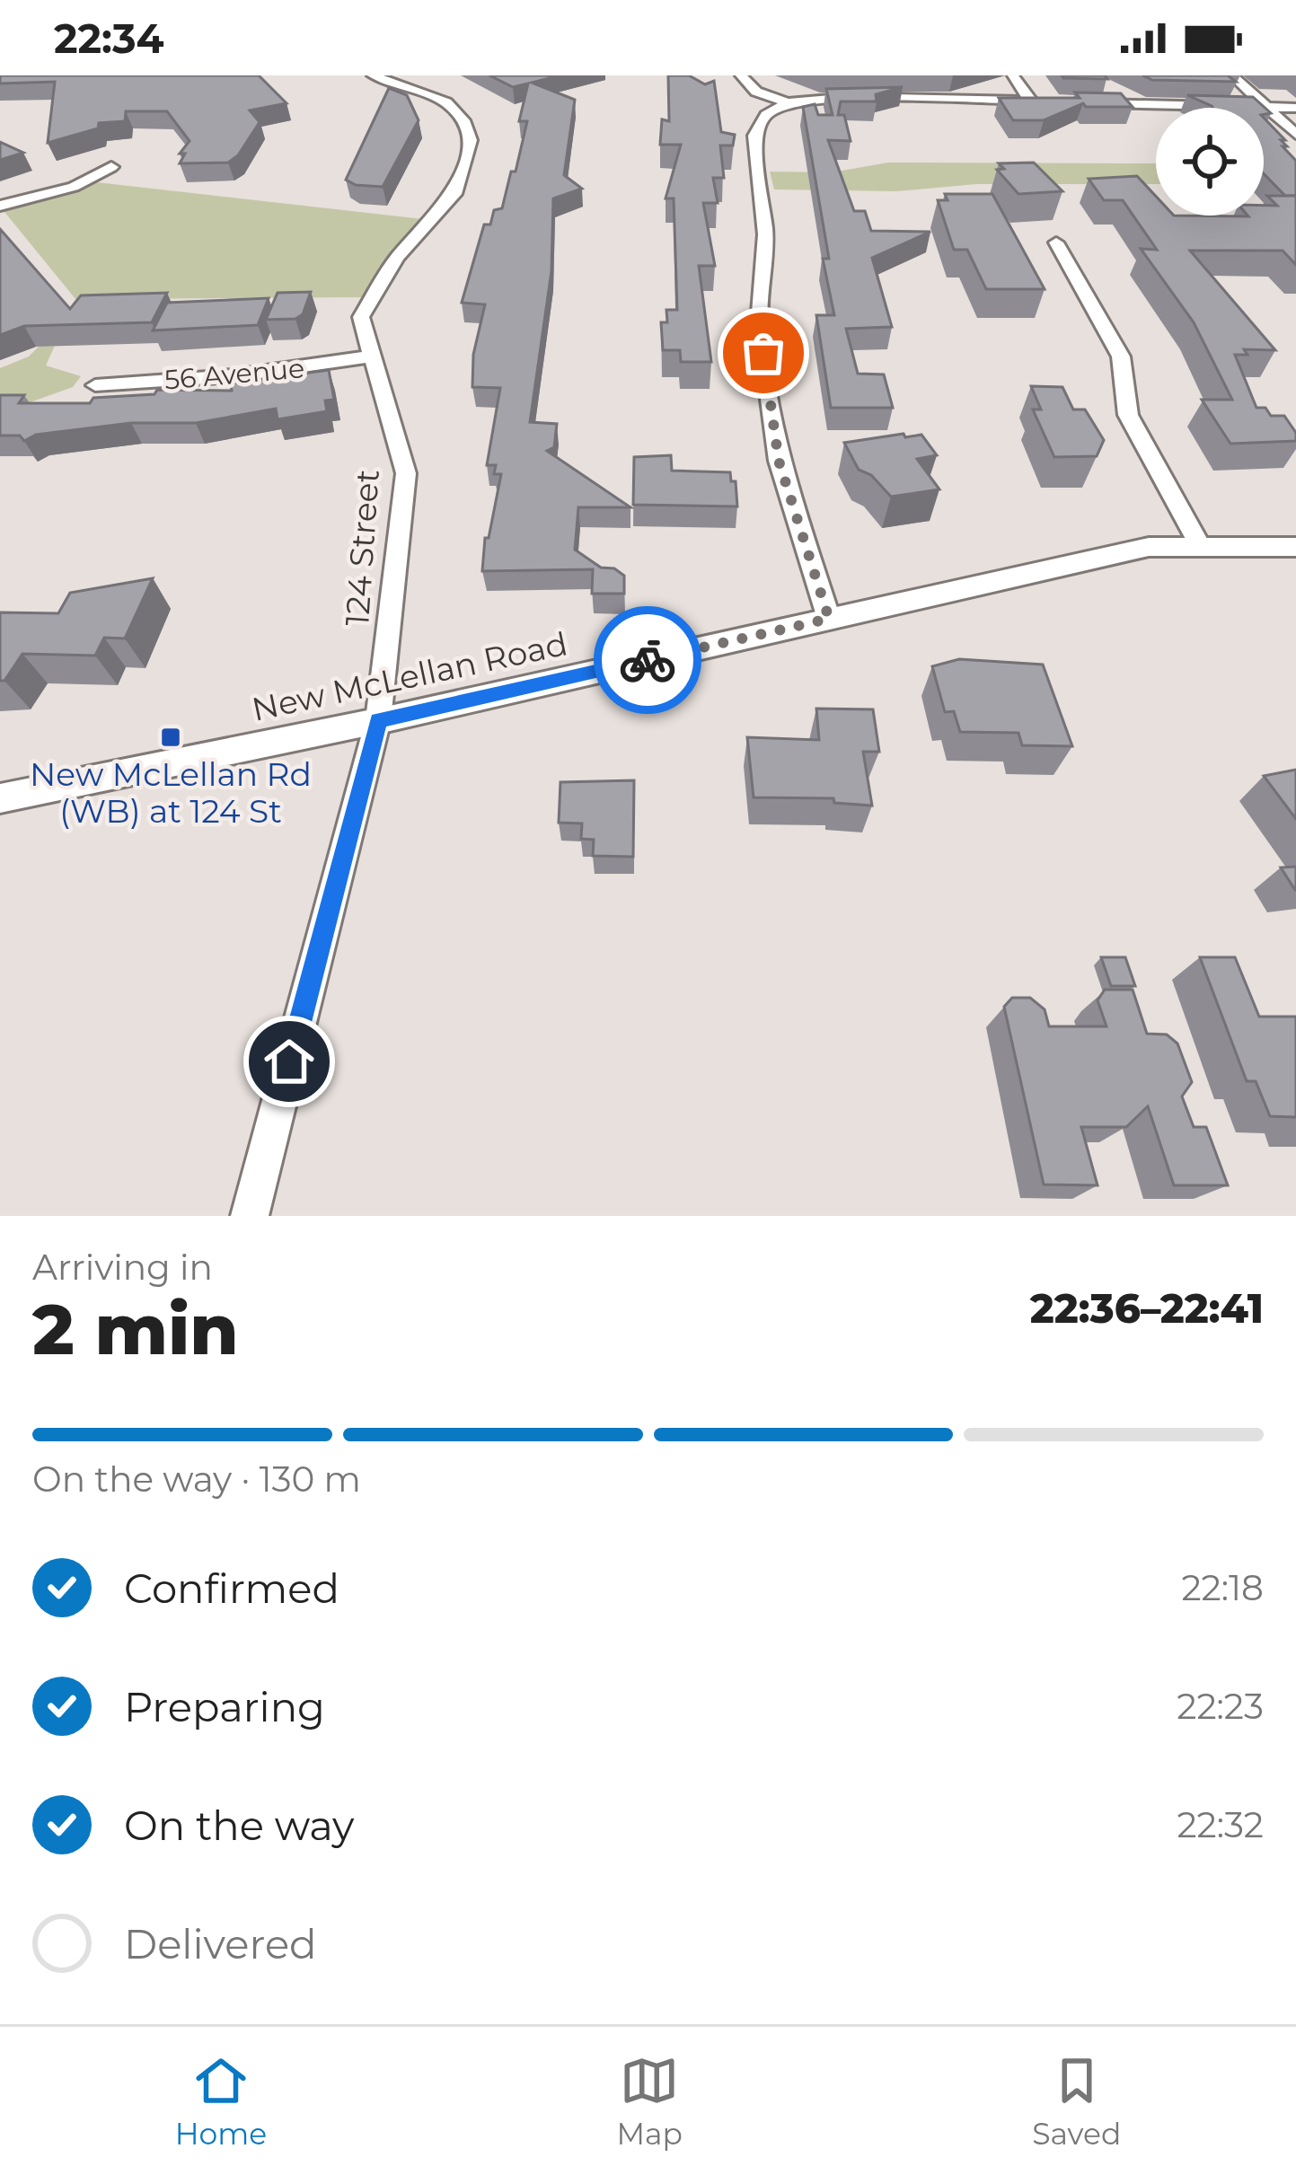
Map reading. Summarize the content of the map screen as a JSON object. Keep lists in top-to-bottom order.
{
  "streets": {
    "street": ["56 Avenue", "124 Street", "New McLellan Road"]
  },
  "crossings": [
    ["56 Avenue", "124 Street"],
    ["124 Street", "New McLellan Road"]
  ],
  "places": {
    "transit": ["New McLellan Rd (WB) at 124 St"]
  },
  "page": {
    "status": "22:34",
    "heading": ["2 min", "Arriving in", "22:36–22:41"],
    "bar": "On the way · 130 m",
    "list": [
      ["Confirmed", "22:18"],
      ["Preparing", "22:23"],
      ["On the way", "22:32"],
      "Delivered"
    ],
    "tabs": ["Home", "Map", "Saved"]
  }
}
